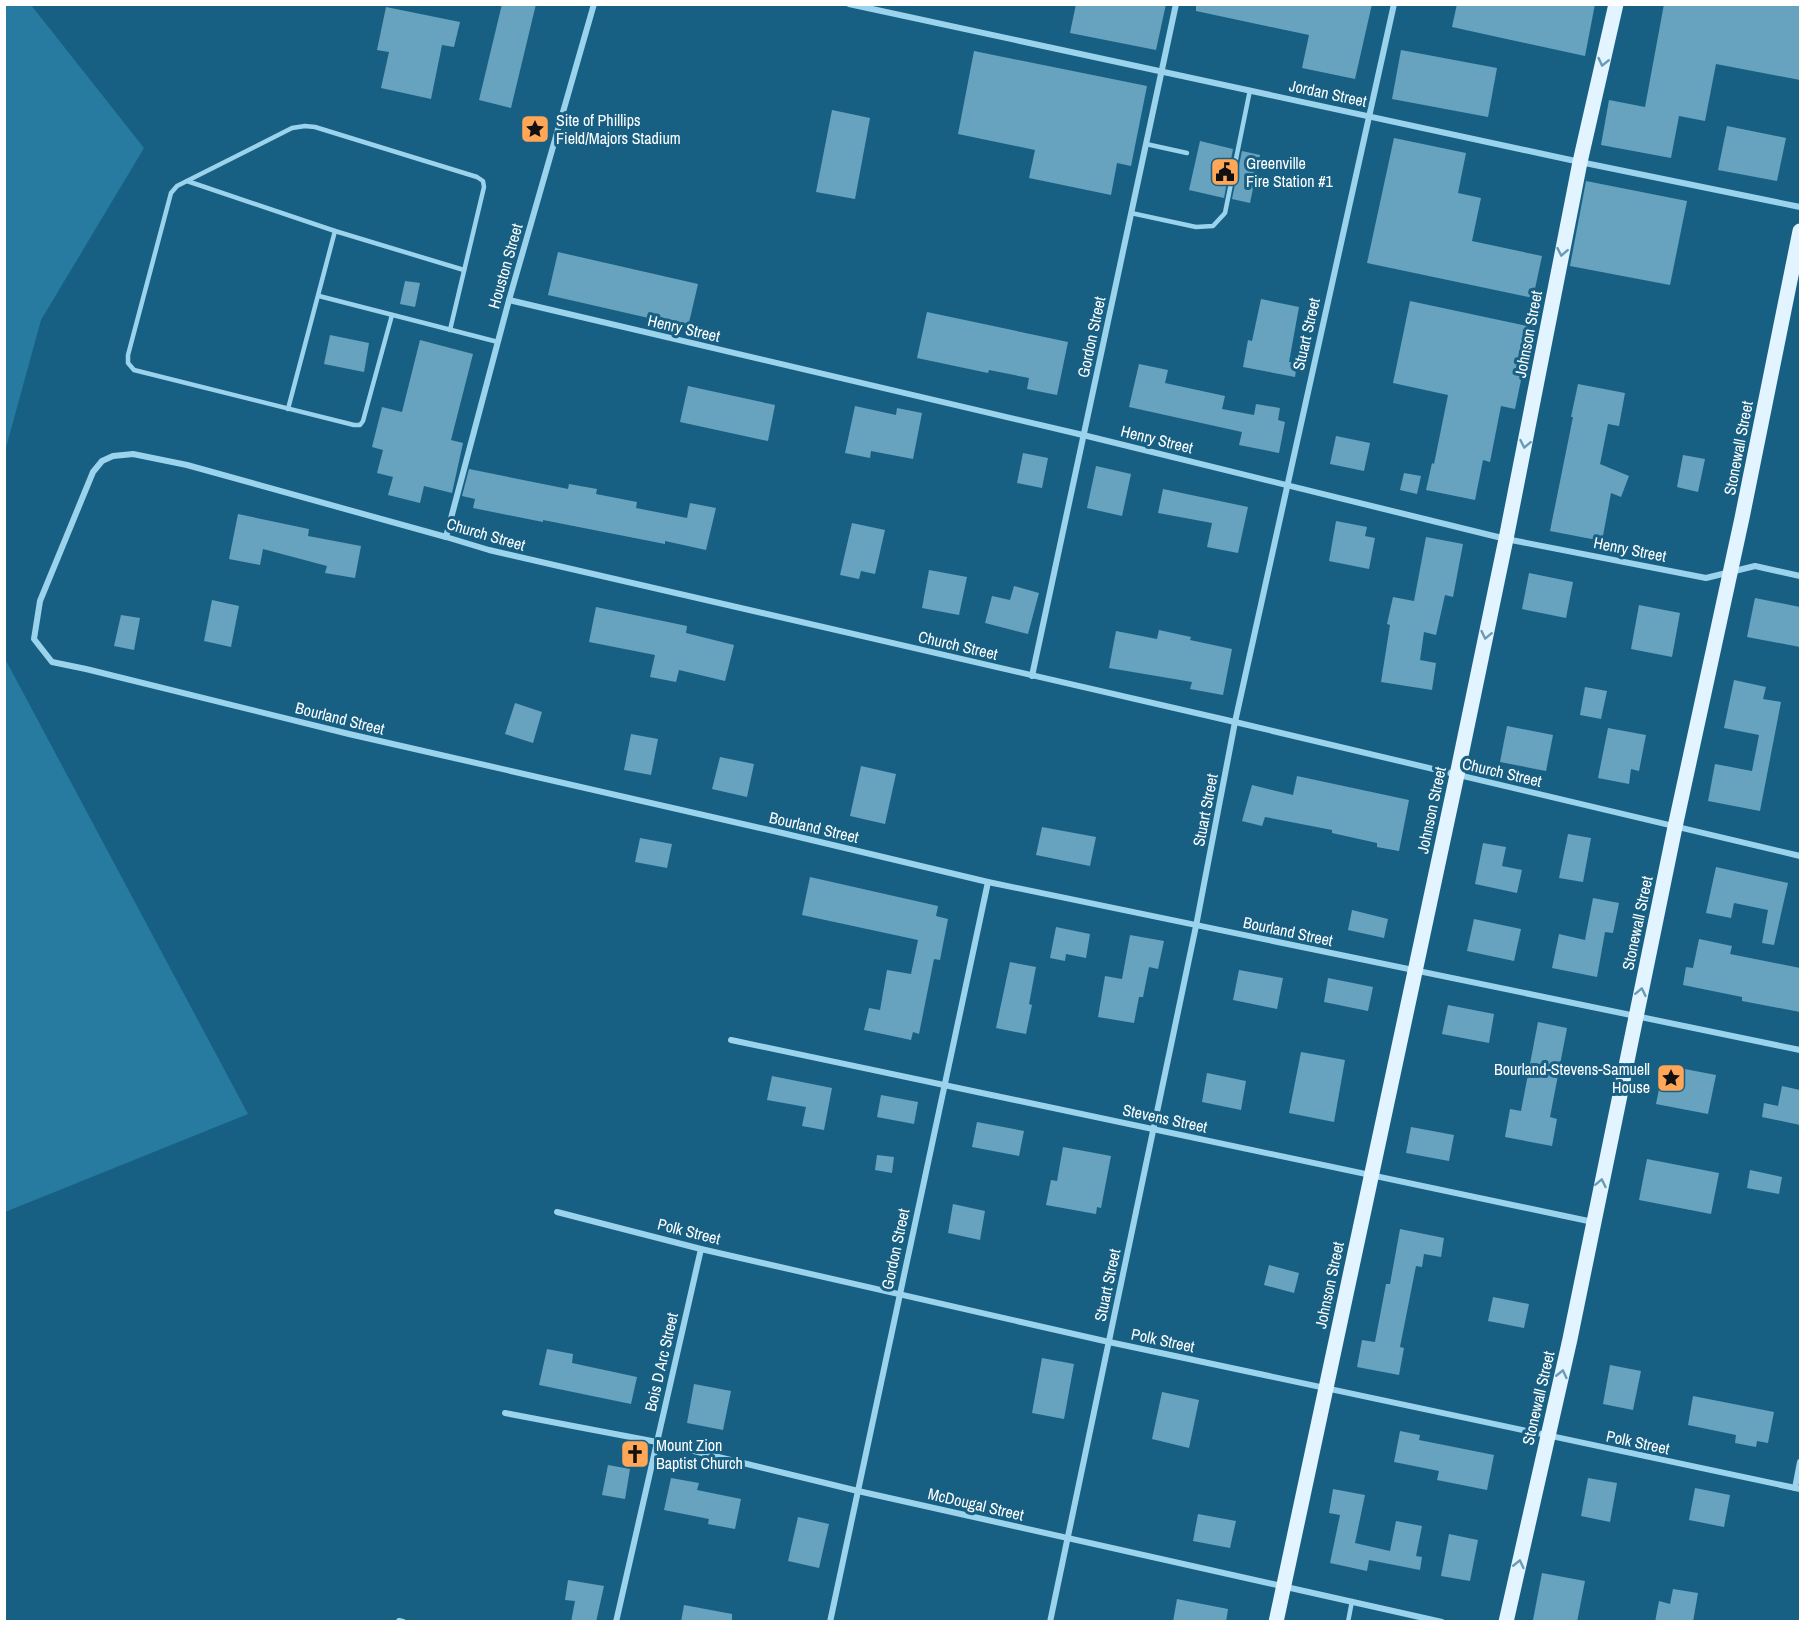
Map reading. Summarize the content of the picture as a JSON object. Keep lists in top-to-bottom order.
{
  "streets": {
    "main road": ["Johnson Street", "Stonewall Street"],
    "street": [
      "Jordan Street",
      "Houston Street",
      "Henry Street",
      "Stuart Street",
      "Gordon Street",
      "Church Street",
      "Bourland Street",
      "Stevens Street",
      "Polk Street",
      "Bois D Arc Street",
      "McDougal Street"
    ]
  },
  "crossings": [
    ["Jordan Street", "Stuart Street"],
    ["Jordan Street", "Johnson Street"],
    ["Jordan Street", "Gordon Street"],
    ["Houston Street", "Henry Street"],
    ["Houston Street", "Church Street"],
    ["Henry Street", "Stuart Street"],
    ["Henry Street", "Johnson Street"],
    ["Henry Street", "Gordon Street"],
    ["Henry Street", "Stonewall Street"],
    ["Stuart Street", "Church Street"],
    ["Stuart Street", "Bourland Street"],
    ["Stuart Street", "Stevens Street"],
    ["Stuart Street", "Polk Street"],
    ["Stuart Street", "McDougal Street"],
    ["Johnson Street", "Church Street"],
    ["Johnson Street", "Bourland Street"],
    ["Johnson Street", "Stevens Street"],
    ["Johnson Street", "Polk Street"],
    ["Johnson Street", "McDougal Street"],
    ["Gordon Street", "Church Street"],
    ["Gordon Street", "Bourland Street"],
    ["Gordon Street", "Stevens Street"],
    ["Gordon Street", "Polk Street"],
    ["Gordon Street", "McDougal Street"],
    ["Stonewall Street", "Church Street"],
    ["Stonewall Street", "Bourland Street"],
    ["Stonewall Street", "Stevens Street"],
    ["Stonewall Street", "Polk Street"],
    ["Church Street", "Bourland Street"],
    ["Polk Street", "Bois D Arc Street"],
    ["Bois D Arc Street", "McDougal Street"]
  ],
  "one_way": ["Johnson Street", "Stonewall Street"],
  "places": {
    "place": ["Site of Phillips Field/Majors Stadium", "Bourland-Stevens-Samuell House"],
    "public building": ["Greenville Fire Station #1"],
    "church": ["Mount Zion Baptist Church"]
  }
}
